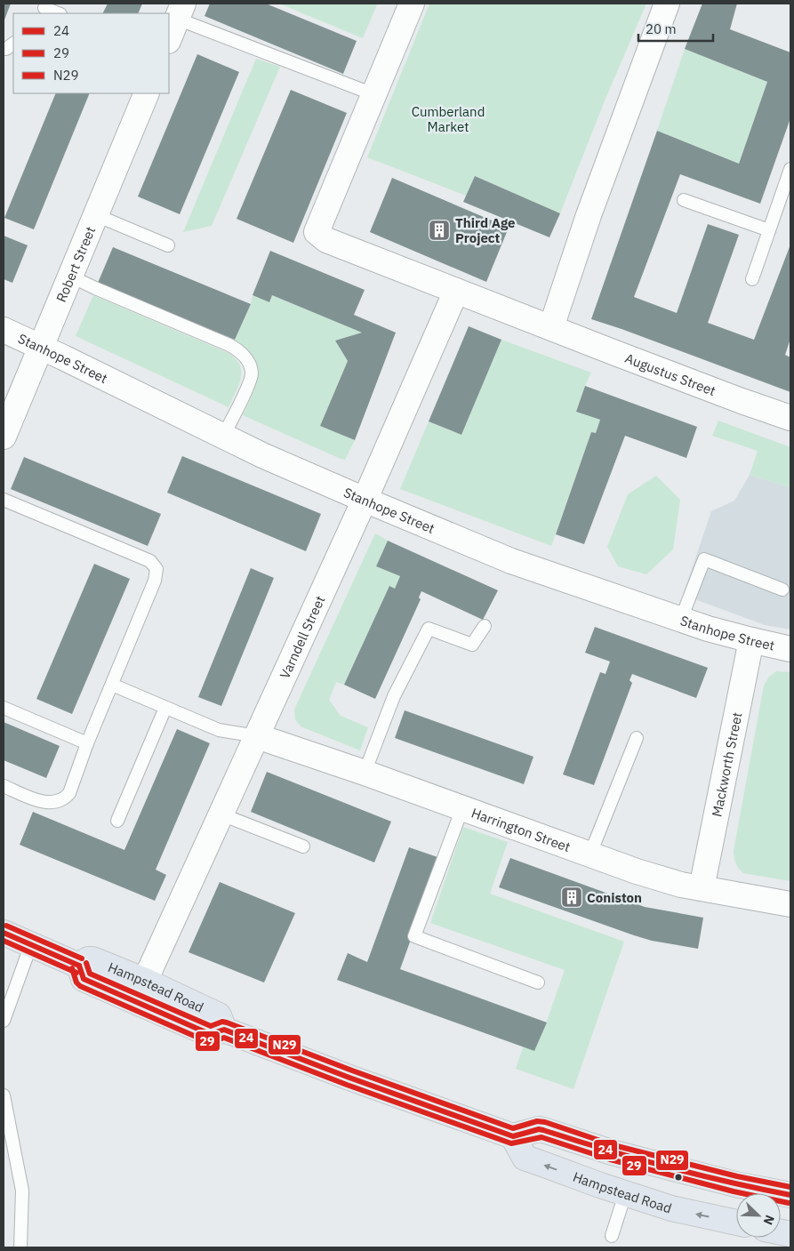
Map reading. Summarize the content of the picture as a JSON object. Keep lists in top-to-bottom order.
{
  "streets": {
    "highway": ["Hampstead Road"],
    "street": [
      "Robert Street",
      "Stanhope Street",
      "Augustus Street",
      "Varndell Street",
      "Mackworth Street",
      "Harrington Street"
    ]
  },
  "crossings": [
    ["Robert Street", "Stanhope Street"],
    ["Stanhope Street", "Varndell Street"],
    ["Stanhope Street", "Mackworth Street"],
    ["Varndell Street", "Harrington Street"],
    ["Varndell Street", "Hampstead Road"],
    ["Mackworth Street", "Harrington Street"]
  ],
  "parks": ["Cumberland Market"],
  "places": {
    "building": ["Third Age Project", "Coniston"]
  },
  "lines": ["transit line N29", "transit line 24", "transit line 29"],
  "legend": ["24", "29", "N29"],
  "scale_bar": "20 m",
  "north": "bottom right"
}
